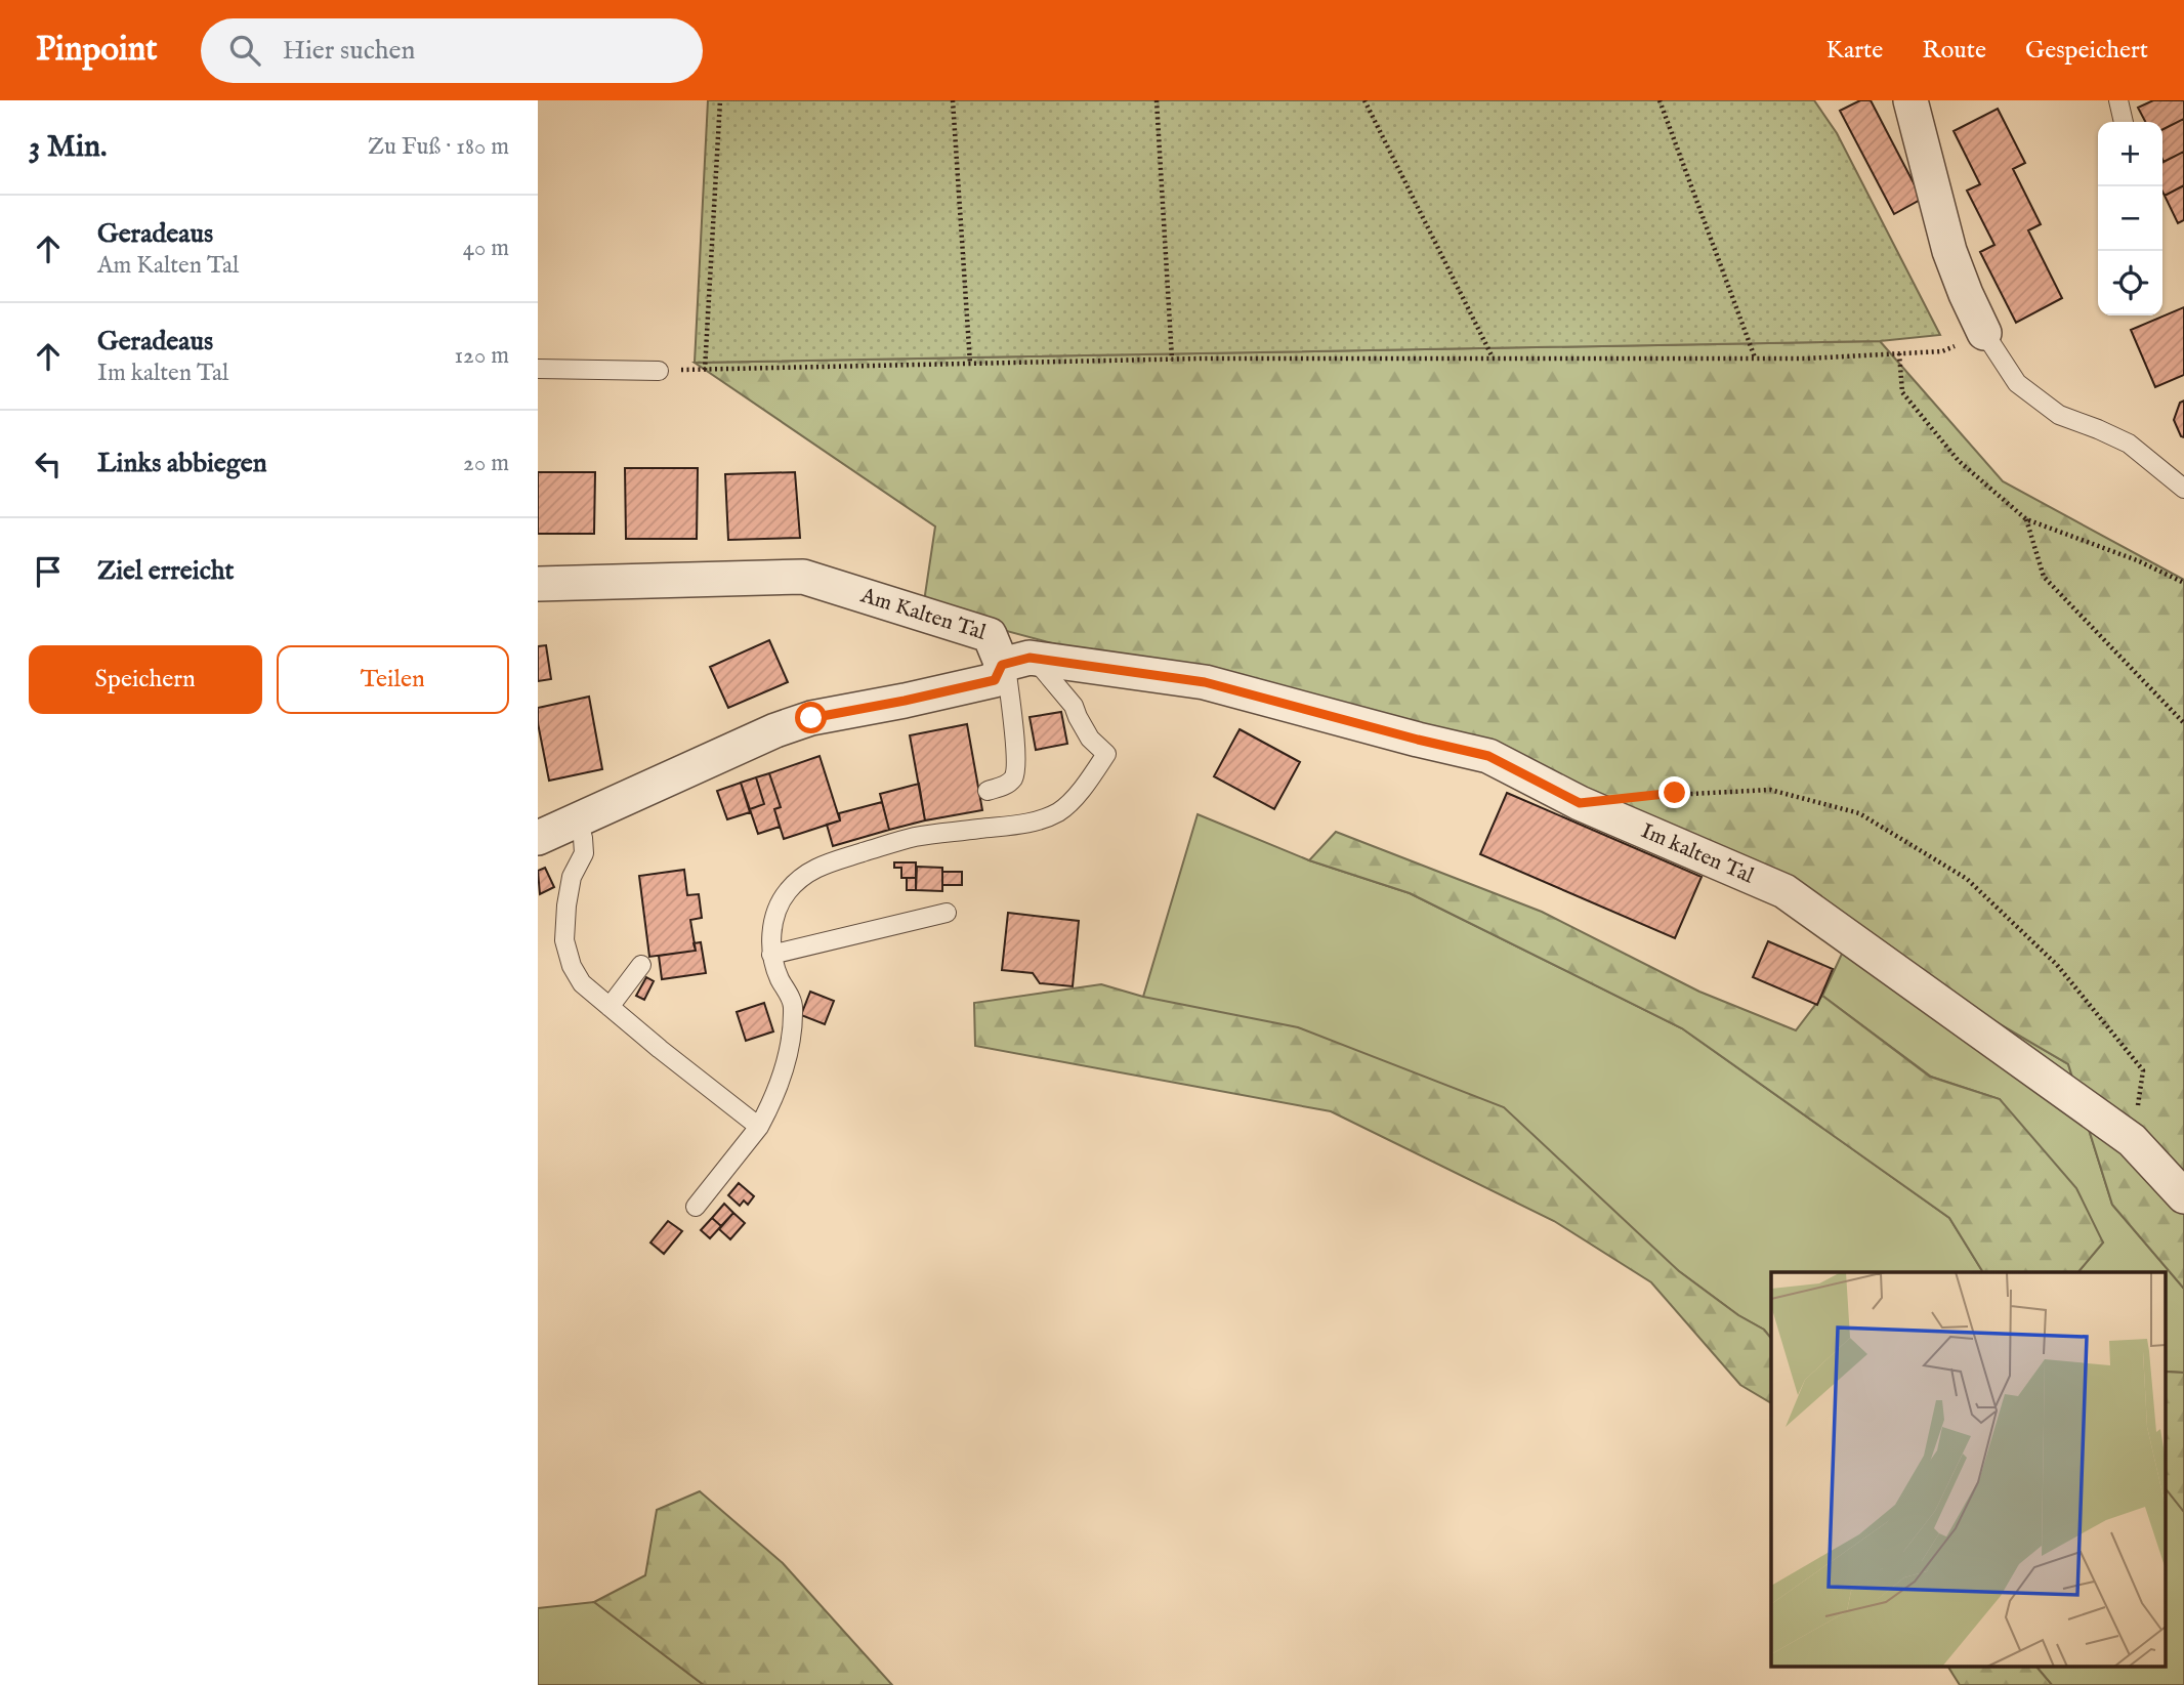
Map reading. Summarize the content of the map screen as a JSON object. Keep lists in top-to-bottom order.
{
  "streets": {
    "street": ["Am Kalten Tal", "Im kalten Tal"]
  },
  "crossings": [
    ["Am Kalten Tal", "Im kalten Tal"]
  ],
  "page": {
    "header": "Pinpoint",
    "search": "Hier suchen",
    "nav": ["Karte", "Route", "Gespeichert"],
    "heading": ["3 Min.", "Zu Fuß · 180 m"],
    "map_buttons": ["+", "−"],
    "list": [
      ["Geradeaus", "Am Kalten Tal", "40 m"],
      ["Geradeaus", "Im kalten Tal", "120 m"],
      ["Links abbiegen", "20 m"],
      "Ziel erreicht"
    ],
    "buttons": ["Speichern", "Teilen"]
  }
}
